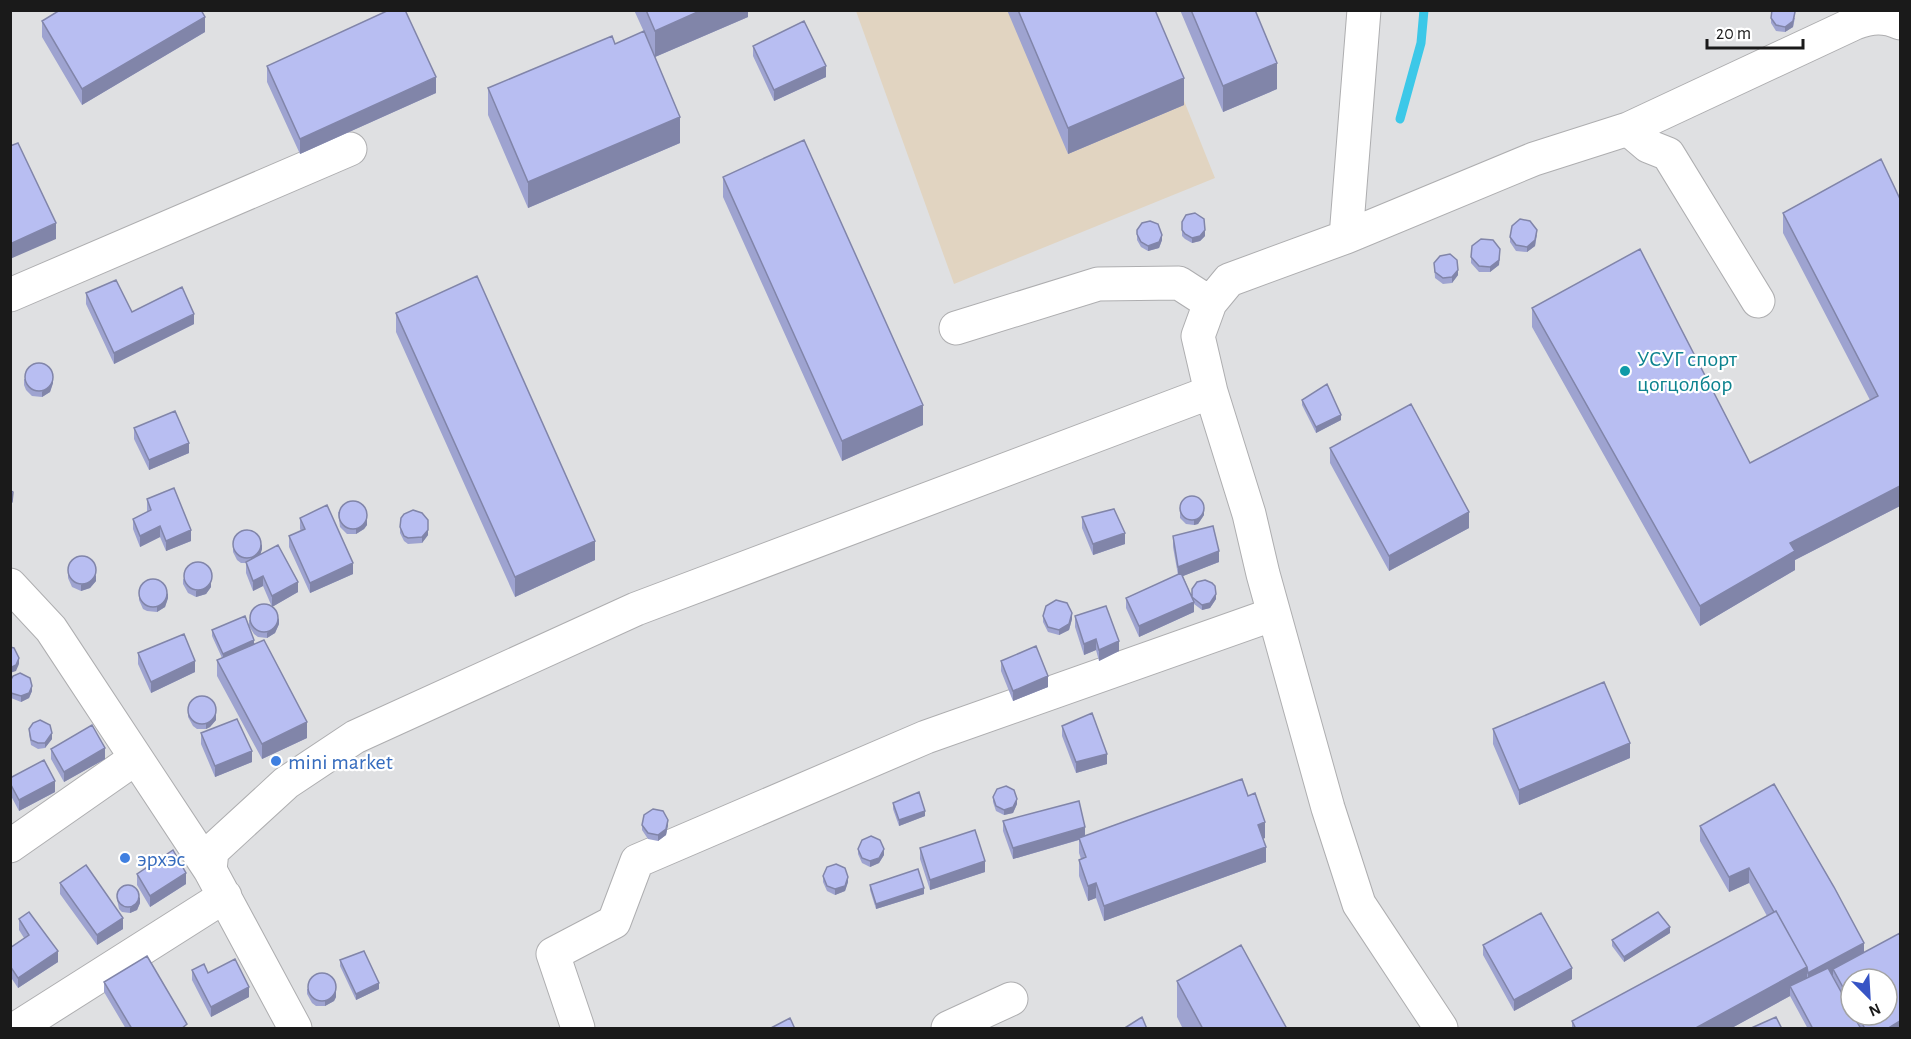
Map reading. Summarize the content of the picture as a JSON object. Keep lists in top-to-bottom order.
{
  "places": ["УСУГ спорт цогцолбор", "mini market", "эрхэс"],
  "scale_bar": "20 m",
  "north": "bottom right"
}
